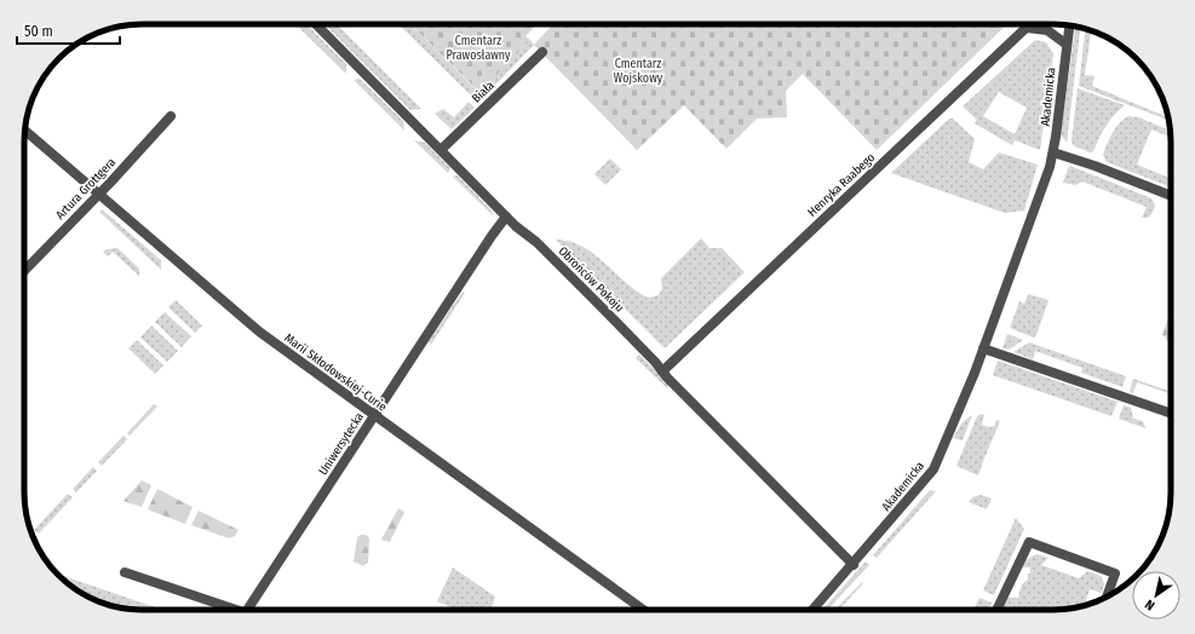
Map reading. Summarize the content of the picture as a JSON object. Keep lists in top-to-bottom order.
{
  "streets": {
    "street": [
      "Biała",
      "Akademicka",
      "Henryka Raabego",
      "Artura Grottgera",
      "Obrońców Pokoju",
      "Marii Skłodowskiej-Curie",
      "Uniwersytecka"
    ]
  },
  "crossings": [
    ["Biała", "Obrońców Pokoju"],
    ["Akademicka", "Obrońców Pokoju"],
    ["Henryka Raabego", "Obrońców Pokoju"],
    ["Artura Grottgera", "Marii Skłodowskiej-Curie"],
    ["Obrońców Pokoju", "Uniwersytecka"],
    ["Marii Skłodowskiej-Curie", "Uniwersytecka"]
  ],
  "parks": ["Cmentarz Prawosławny", "Cmentarz Wojskowy"],
  "scale_bar": "50 m",
  "north": "bottom left"
}
